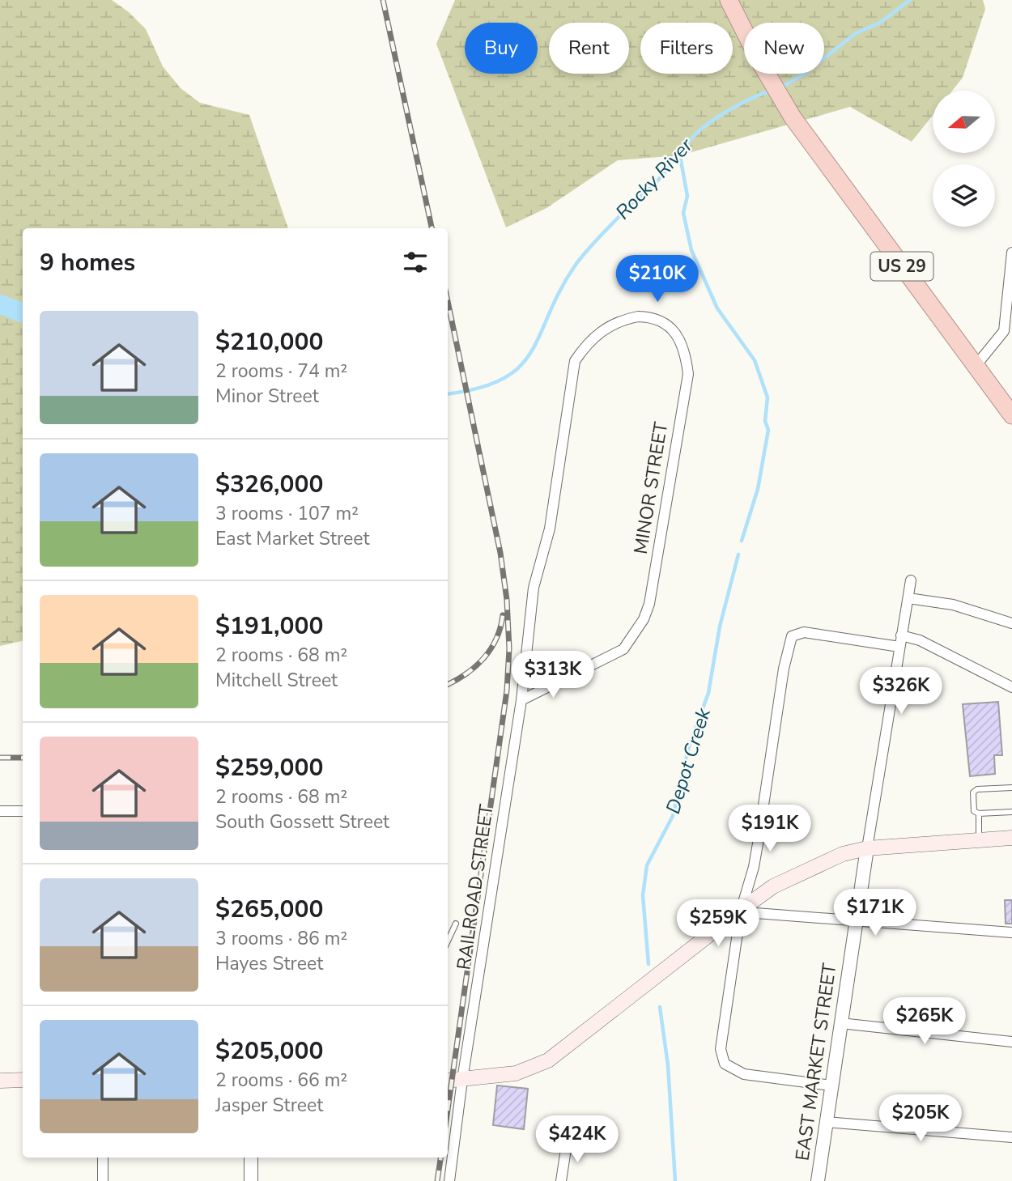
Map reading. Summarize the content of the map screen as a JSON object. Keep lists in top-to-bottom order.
{
  "streets": {
    "highway": ["US 29"],
    "street": ["MINOR STREET", "RAILROAD STREET", "EAST MARKET STREET"]
  },
  "crossings": [
    ["MINOR STREET", "RAILROAD STREET"]
  ],
  "water": ["Rocky River", "Depot Creek"],
  "north": "left",
  "page": {
    "chip": [
      "Buy",
      "Rent",
      "Filters",
      "New"
    ],
    "heading": "9 homes",
    "price": [
      "$210K",
      "$313K",
      "$326K",
      "$191K",
      "$171K",
      "$259K",
      "$265K",
      "$205K",
      "$424K"
    ],
    "list": [
      {
        "name": "$210,000",
        "note": "2 rooms · 74 m² · Minor Street"
      },
      {
        "name": "$326,000",
        "note": "3 rooms · 107 m² · East Market Street"
      },
      {
        "name": "$191,000",
        "note": "2 rooms · 68 m² · Mitchell Street"
      },
      {
        "name": "$259,000",
        "note": "2 rooms · 68 m² · South Gossett Street"
      },
      {
        "name": "$265,000",
        "note": "3 rooms · 86 m² · Hayes Street"
      },
      {
        "name": "$205,000",
        "note": "2 rooms · 66 m² · Jasper Street"
      }
    ]
  }
}
